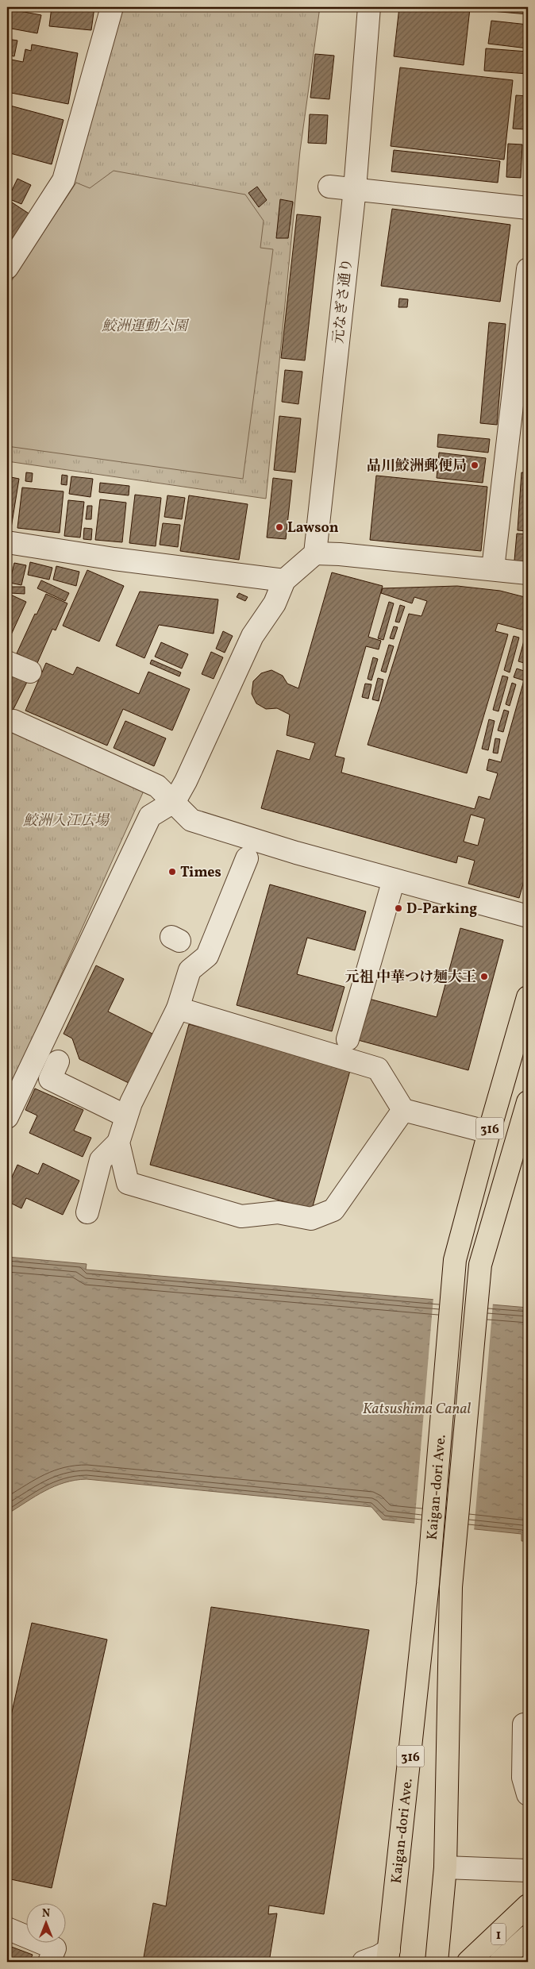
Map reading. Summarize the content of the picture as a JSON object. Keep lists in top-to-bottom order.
{
  "streets": {
    "main road": ["316", "Kaigan-dori Ave.", "1"],
    "street": ["元なぎさ通り"]
  },
  "water": ["Katsushima Canal"],
  "parks": ["鮫洲運動公園", "鮫洲入江広場"],
  "places": [
    "品川鮫洲郵便局",
    "Lawson",
    "Times",
    "D-Parking",
    "元祖 中華つけ麺大王"
  ],
  "north": "top"
}
